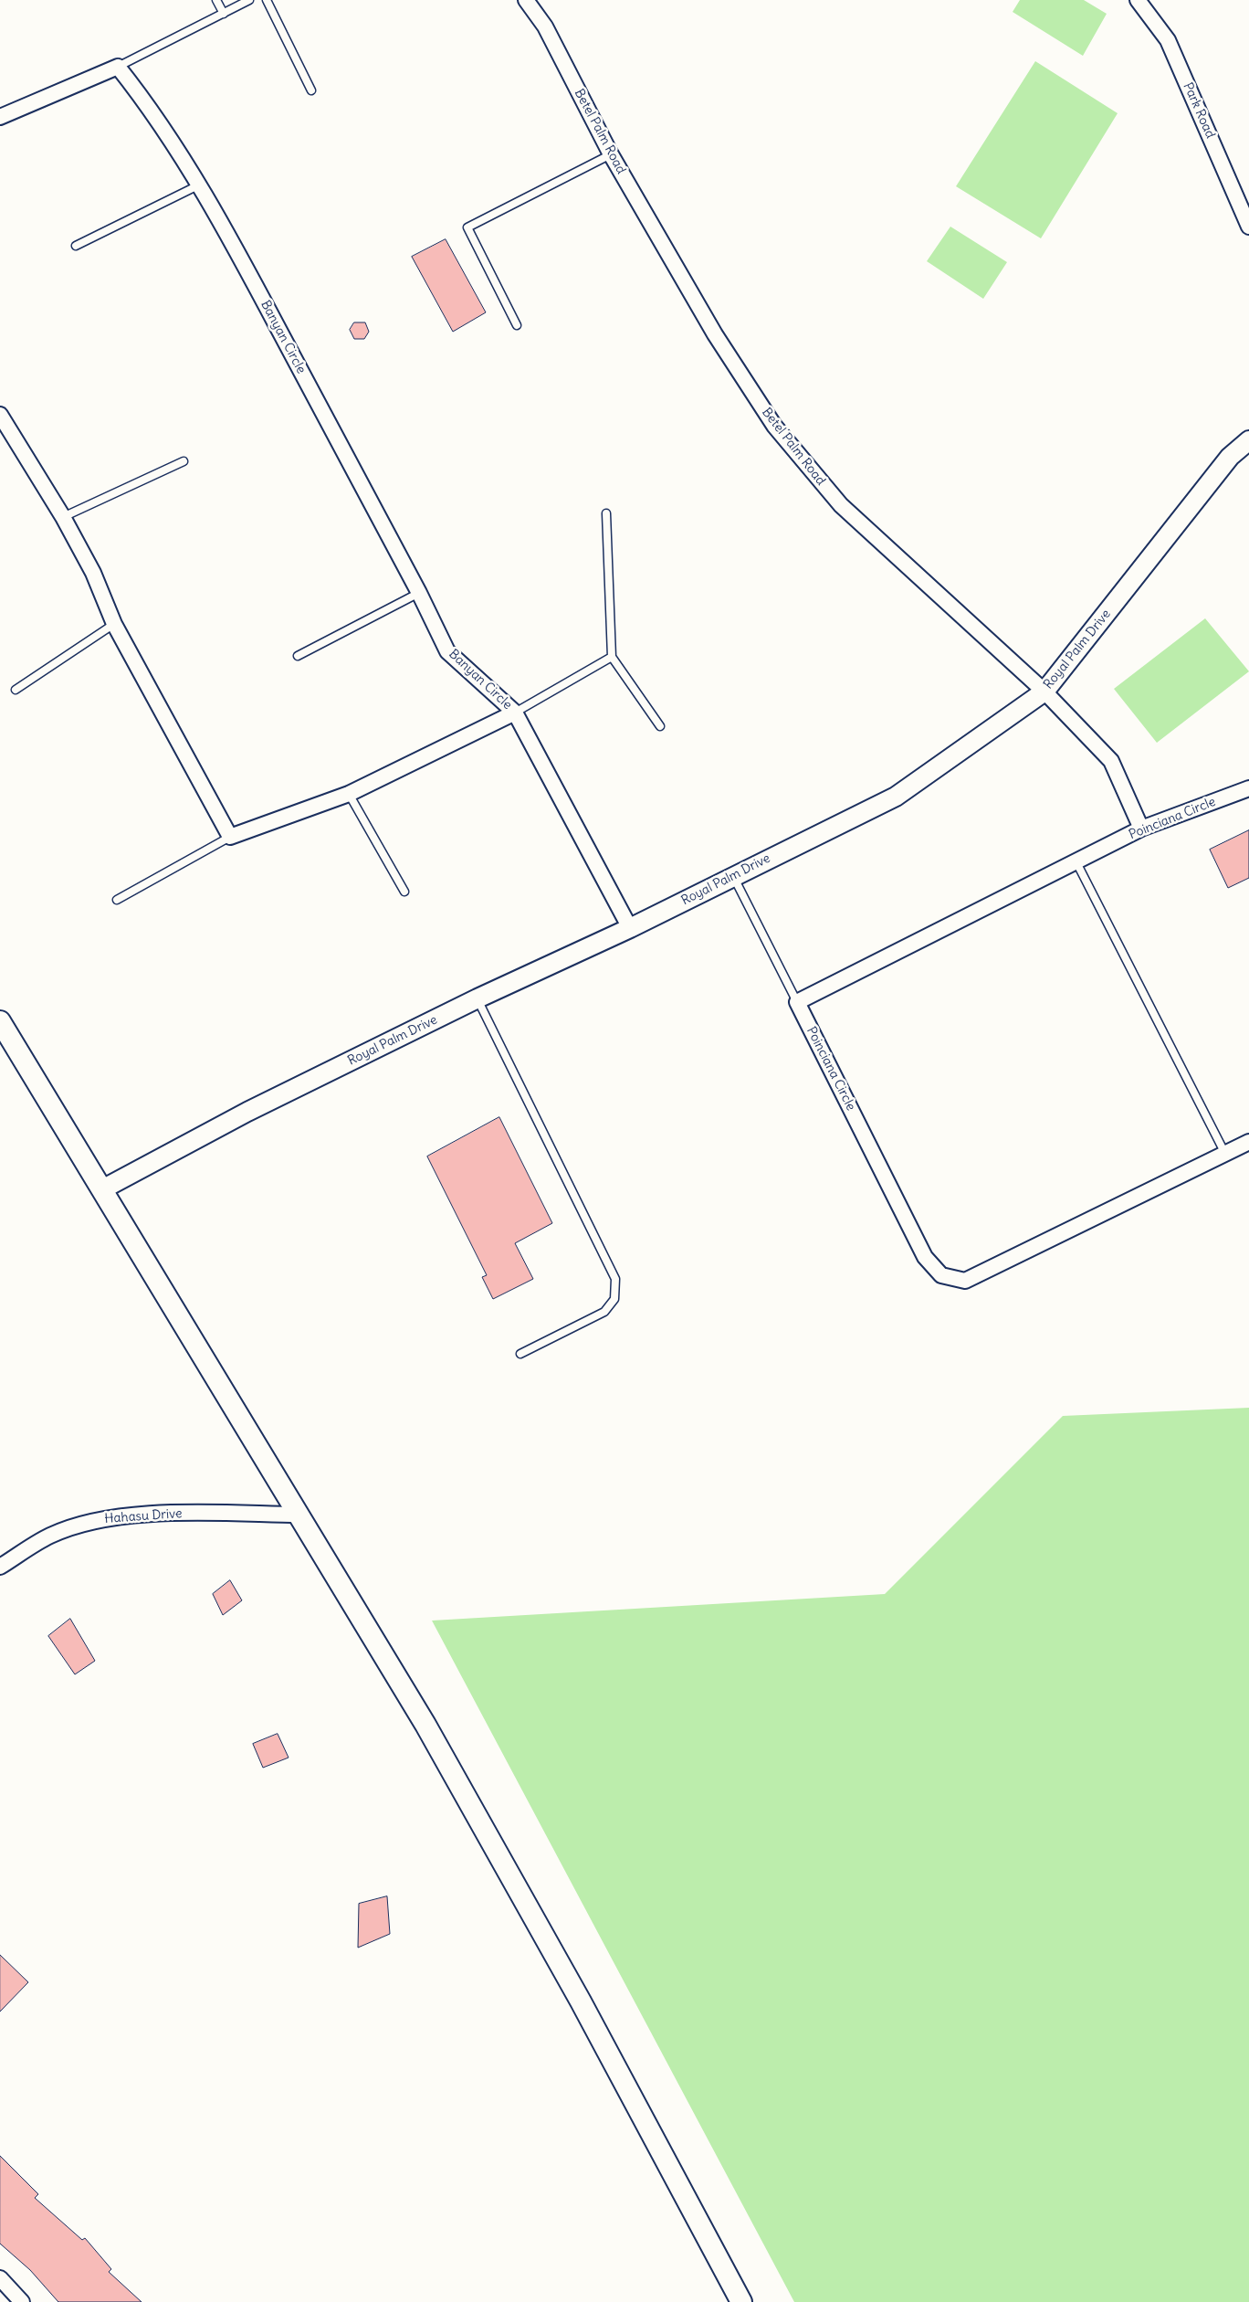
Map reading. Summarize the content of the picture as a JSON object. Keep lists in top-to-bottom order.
{
  "streets": {
    "street": [
      "Park Road",
      "Betel Palm Road",
      "Banyan Circle",
      "Royal Palm Drive",
      "Poinciana Circle",
      "Hahasu Drive"
    ]
  },
  "crossings": [
    ["Betel Palm Road", "Royal Palm Drive"],
    ["Betel Palm Road", "Poinciana Circle"],
    ["Banyan Circle", "Royal Palm Drive"]
  ]
}
